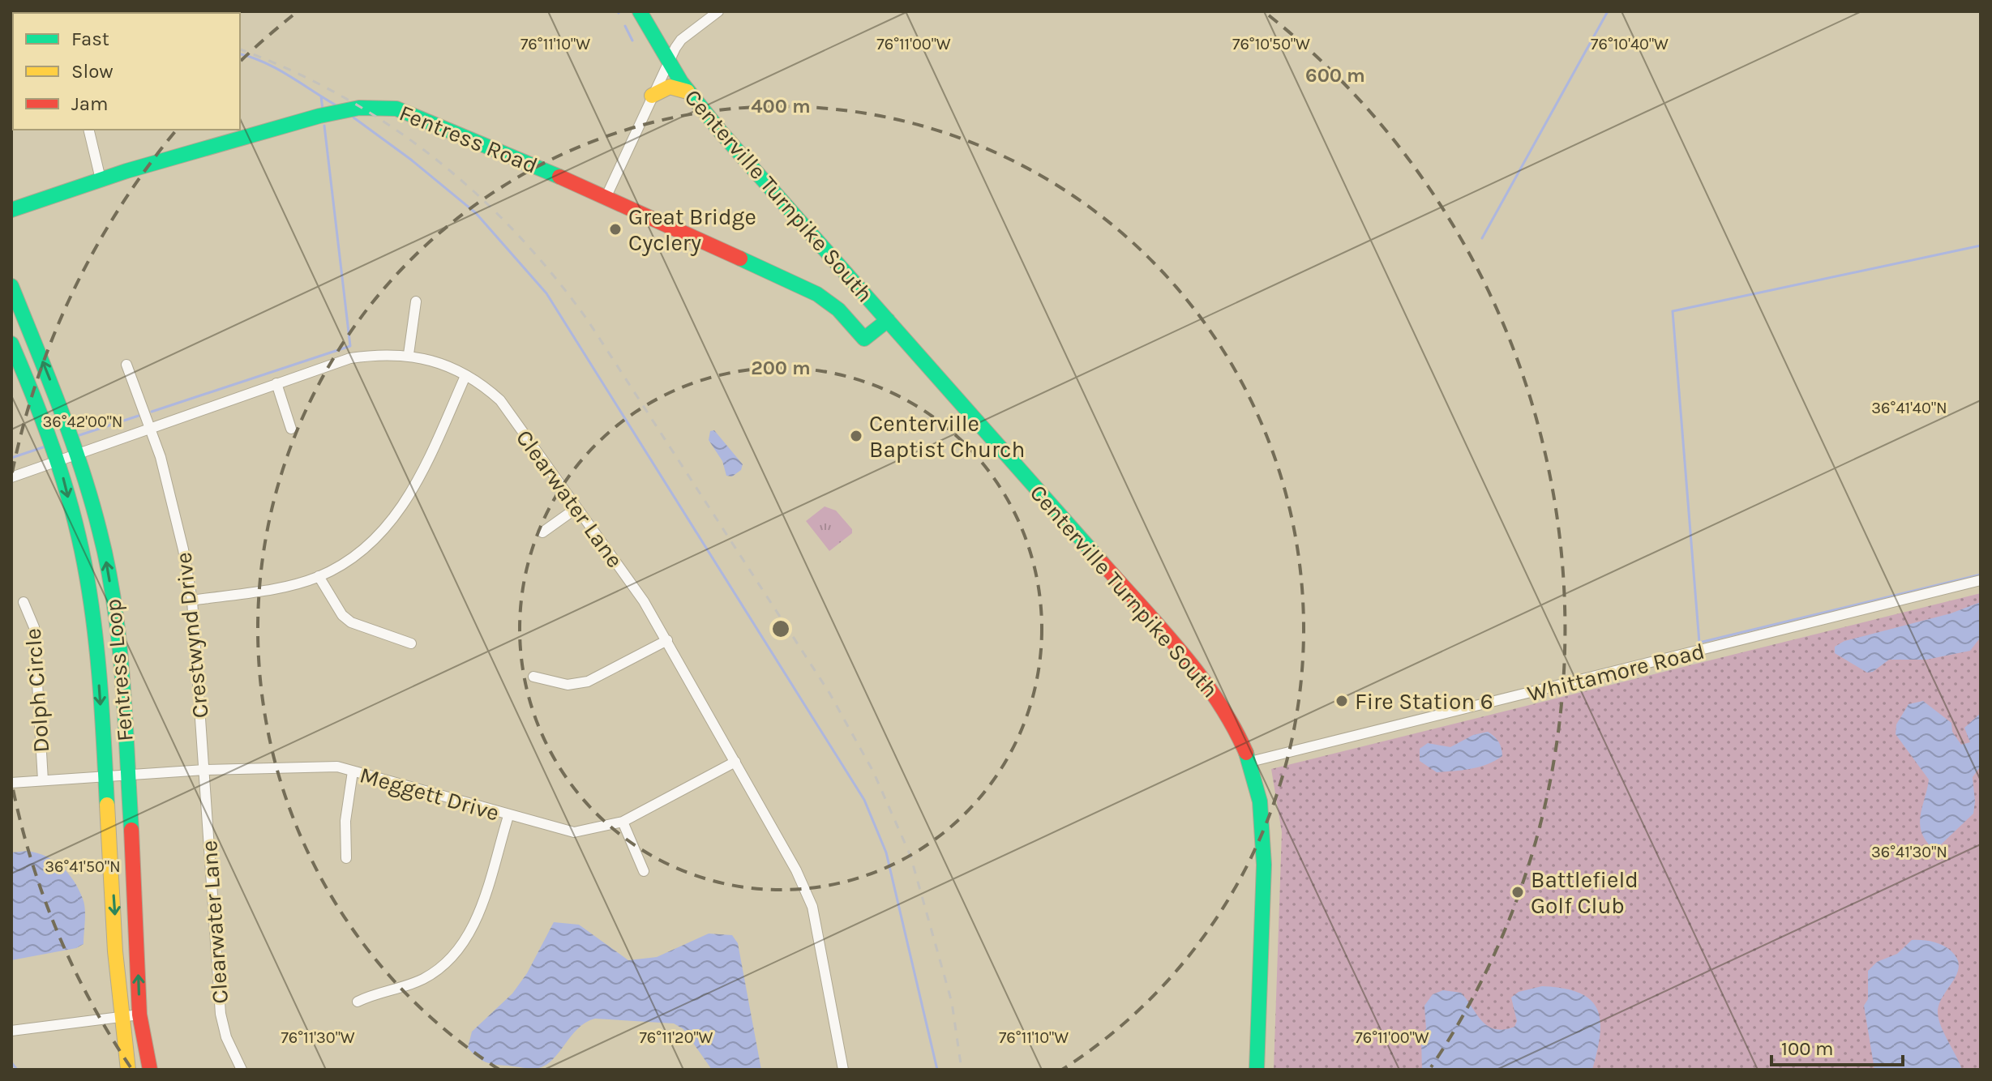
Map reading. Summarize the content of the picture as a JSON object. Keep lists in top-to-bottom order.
{
  "streets": {
    "street": [
      "Fentress Road",
      "Centerville Turnpike South",
      "Clearwater Lane",
      "Crestwynd Drive",
      "Fentress Loop",
      "Whittamore Road",
      "Dolph Circle",
      "Meggett Drive"
    ]
  },
  "crossings": [
    ["Fentress Road", "Centerville Turnpike South"],
    ["Centerville Turnpike South", "Whittamore Road"],
    ["Clearwater Lane", "Crestwynd Drive"],
    ["Clearwater Lane", "Fentress Loop"],
    ["Clearwater Lane", "Meggett Drive"],
    ["Crestwynd Drive", "Meggett Drive"],
    ["Fentress Loop", "Meggett Drive"],
    ["Dolph Circle", "Meggett Drive"]
  ],
  "places": [
    "Great Bridge Cyclery",
    "Centerville Baptist Church",
    "Fire Station 6",
    "Battlefield Golf Club"
  ],
  "legend": ["Fast", "Slow", "Jam"],
  "scale_bar": "100 m",
  "coordinates": [
    "76°11'10\"W",
    "76°11'00\"W",
    "76°10'50\"W",
    "76°10'40\"W",
    "36°41'40\"N",
    "36°42'00\"N",
    "36°41'30\"N",
    "36°41'50\"N",
    "76°11'30\"W",
    "76°11'20\"W"
  ],
  "rings": ["600 m", "400 m", "200 m"]
}
